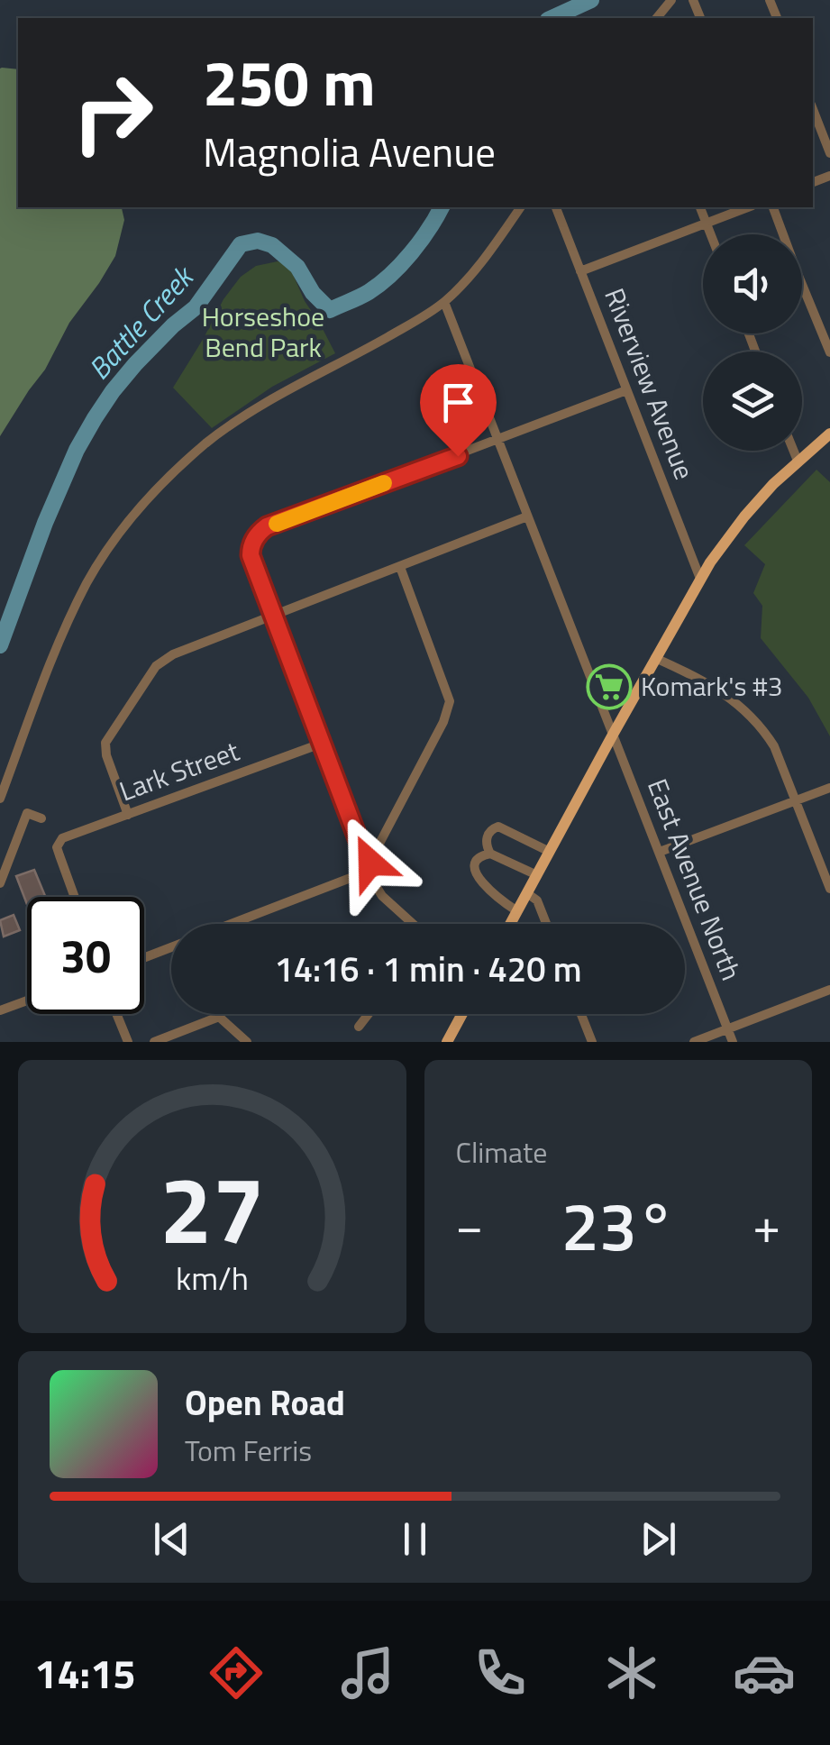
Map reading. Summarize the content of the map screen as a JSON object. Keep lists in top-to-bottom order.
{
  "streets": {
    "street": ["Riverview Avenue", "Lark Street", "East Avenue North"]
  },
  "water": ["Battle Creek"],
  "parks": ["Horseshoe Bend Park"],
  "places": {
    "supermarket": ["Komark's #3"]
  },
  "page": {
    "turn": ["250 m", "Magnolia Avenue"],
    "limit": "30",
    "trip": "14:16 · 1 min · 420 m",
    "tile": "Climate",
    "heat": ["−", "23°", "+"],
    "song": ["Open Road", "Tom Ferris"],
    "tabs": "14:15",
    "gauge": ["27", "km/h"]
  }
}
